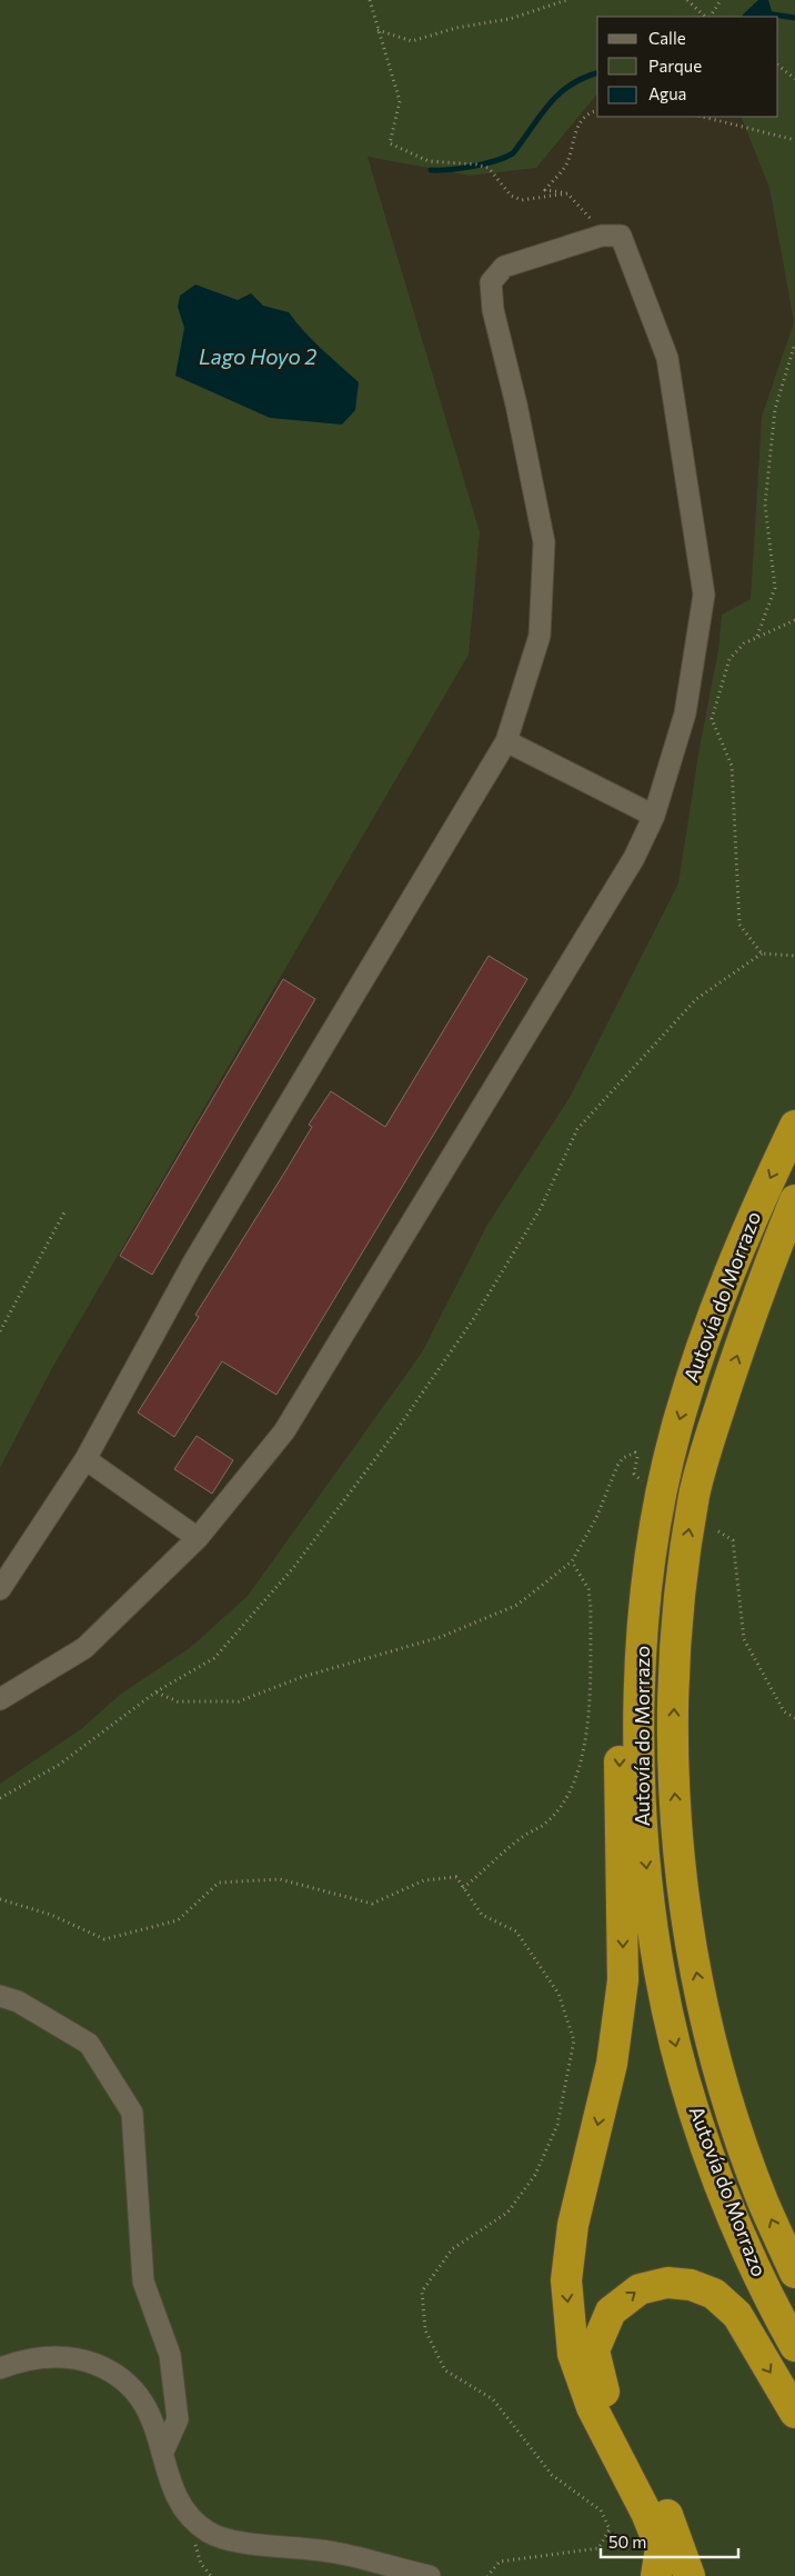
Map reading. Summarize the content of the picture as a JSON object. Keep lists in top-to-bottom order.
{
  "streets": {
    "highway": ["Autovía do Morrazo"]
  },
  "water": ["Lago Hoyo 2"],
  "legend": ["Calle", "Parque", "Agua"],
  "scale_bar": "50 m"
}
